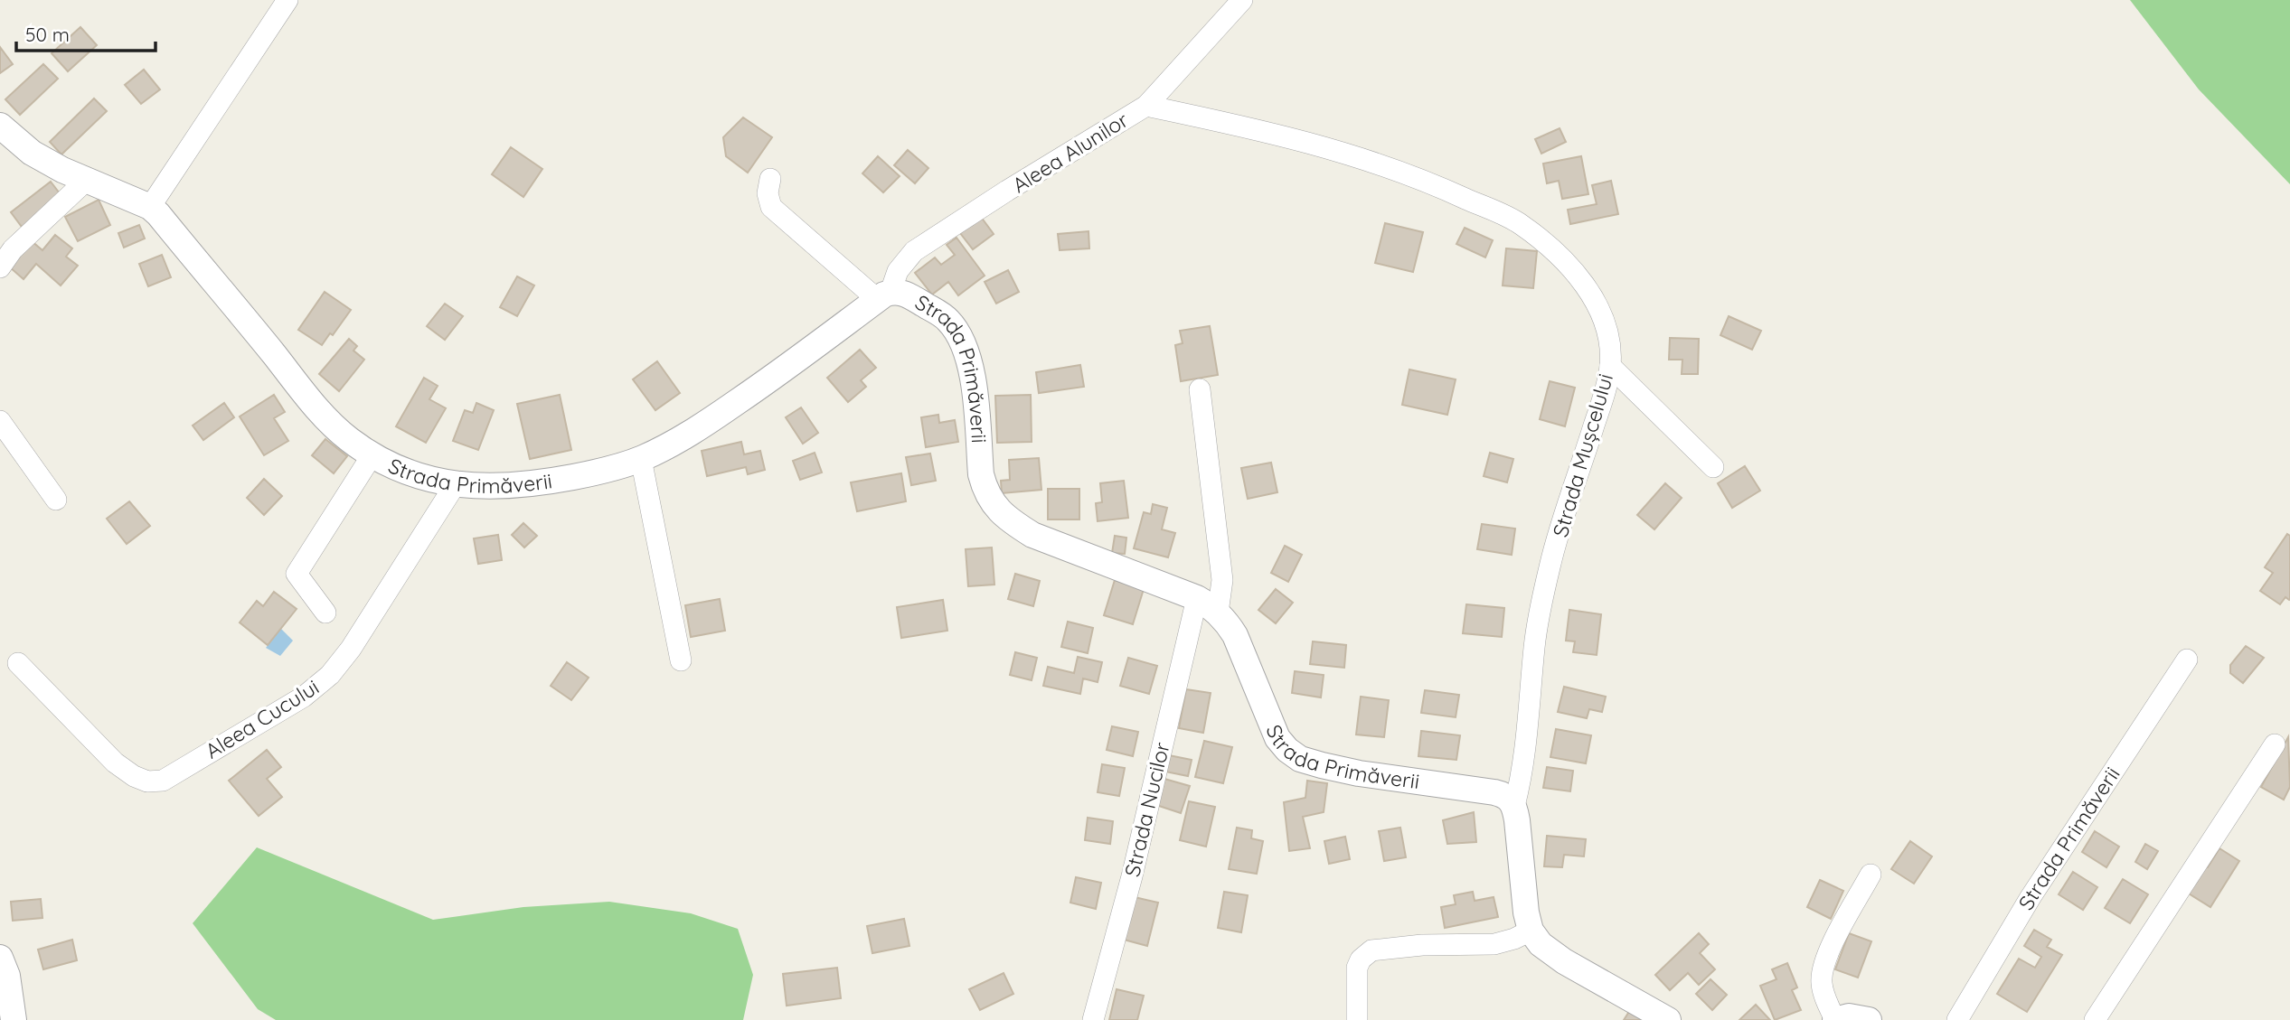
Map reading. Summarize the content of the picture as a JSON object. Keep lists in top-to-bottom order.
{
  "streets": {
    "street": [
      "Aleea Alunilor",
      "Strada Primăverii",
      "Strada Mușcelului",
      "Aleea Cucului",
      "Strada Nucilor"
    ]
  },
  "crossings": [
    ["Aleea Alunilor", "Strada Primăverii"],
    ["Aleea Alunilor", "Strada Mușcelului"],
    ["Strada Primăverii", "Strada Mușcelului"],
    ["Strada Primăverii", "Aleea Cucului"],
    ["Strada Primăverii", "Strada Nucilor"]
  ],
  "scale_bar": "50 m"
}
